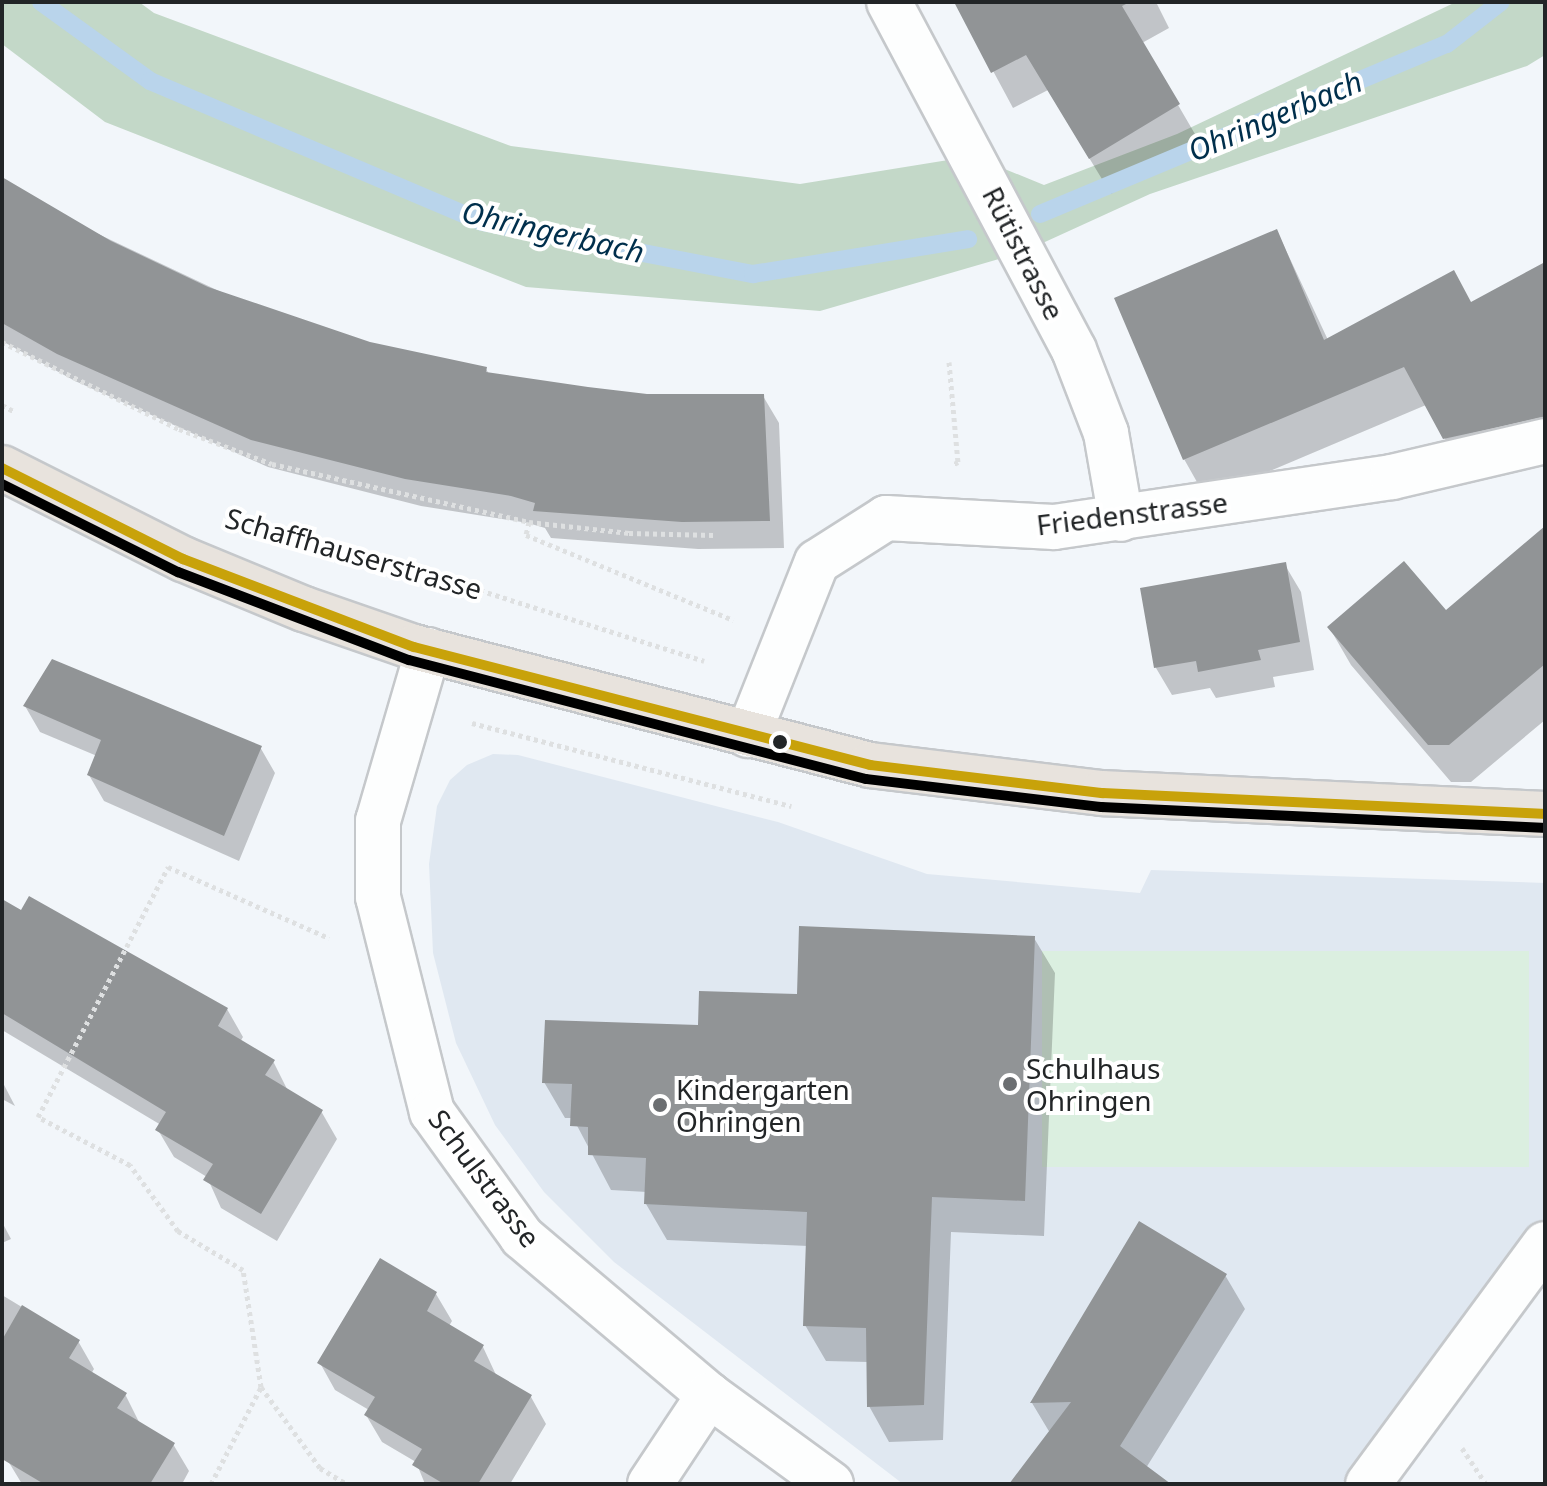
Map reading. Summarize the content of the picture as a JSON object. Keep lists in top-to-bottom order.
{
  "streets": {
    "main road": ["Schaffhauserstrasse"],
    "street": ["Rütistrasse", "Friedenstrasse", "Schulstrasse"]
  },
  "crossings": [
    ["Rütistrasse", "Friedenstrasse"],
    ["Friedenstrasse", "Schaffhauserstrasse"],
    ["Schaffhauserstrasse", "Schulstrasse"]
  ],
  "water": ["Ohringerbach"],
  "places": ["Schulhaus Ohringen", "Kindergarten Ohringen"]
}
